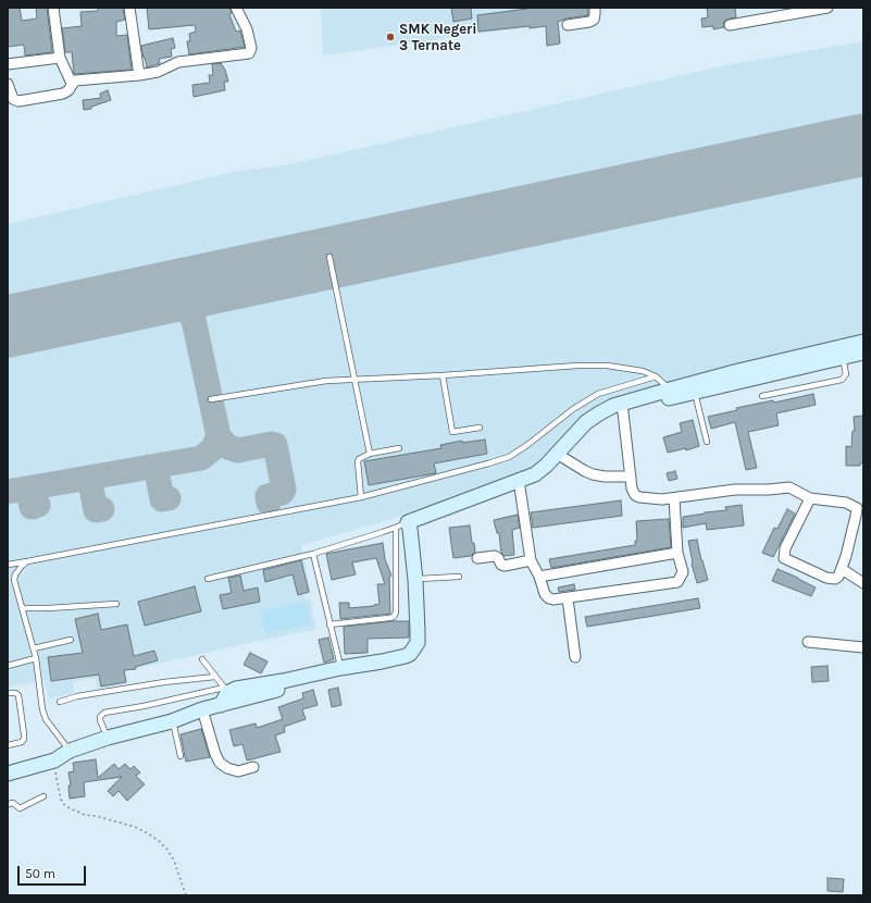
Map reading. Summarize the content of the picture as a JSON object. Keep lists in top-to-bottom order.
{
  "places": ["SMK Negeri 3 Ternate"],
  "scale_bar": "50 m"
}
